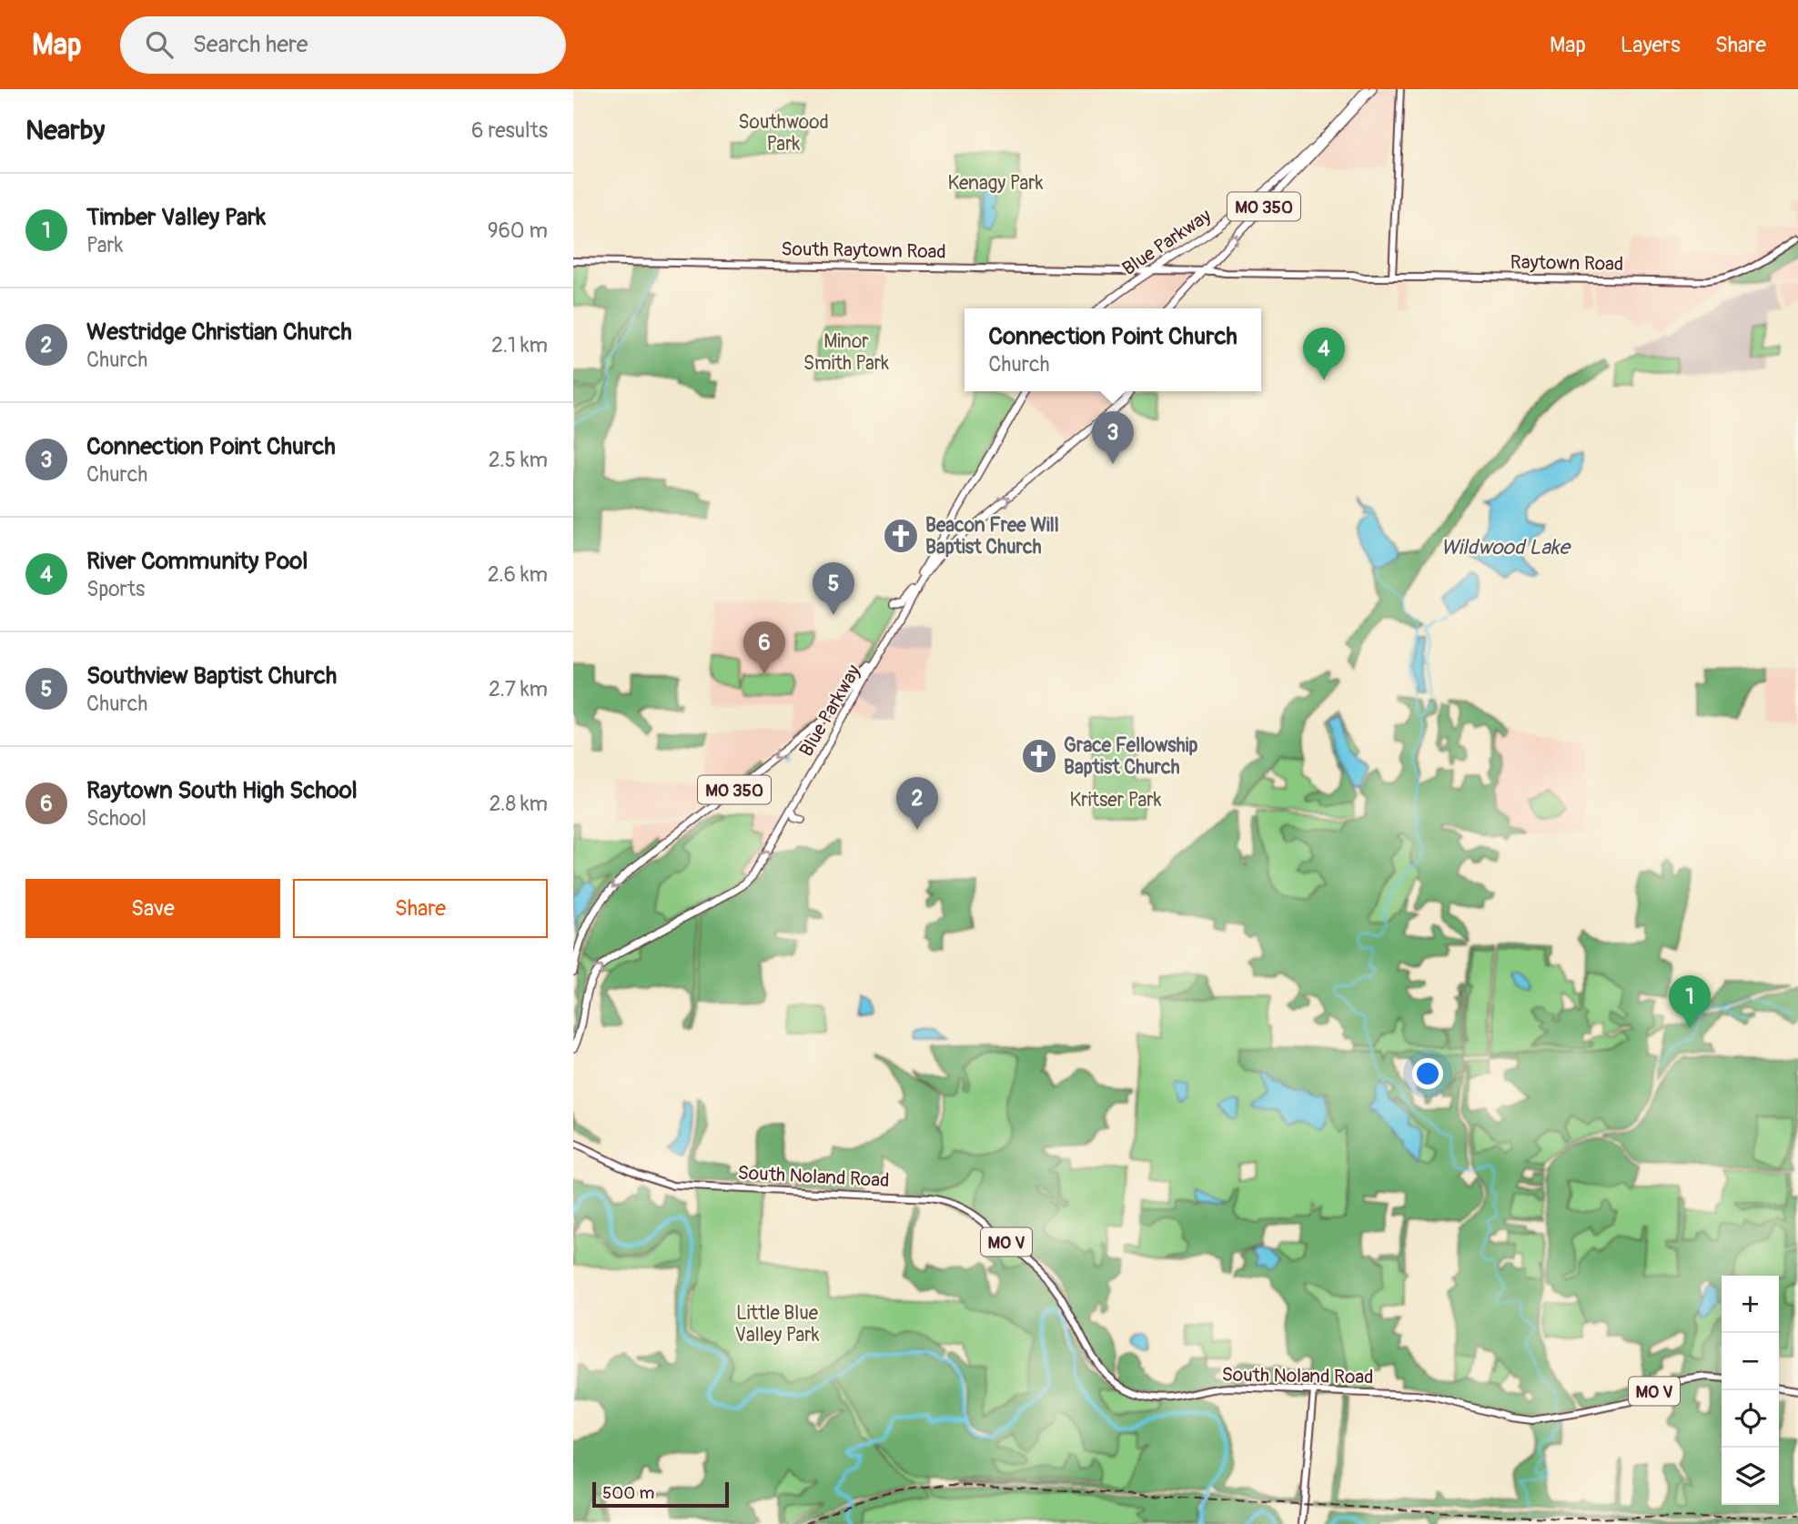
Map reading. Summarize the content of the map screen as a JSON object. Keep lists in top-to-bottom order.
{
  "streets": {
    "highway": ["MO 350", "Blue Parkway"],
    "main road": [
      "South Raytown Road",
      "Raytown Road",
      "South Noland Road",
      "MO V"
    ]
  },
  "crossings": [
    ["Blue Parkway", "South Raytown Road"],
    ["Blue Parkway", "Raytown Road"],
    ["South Raytown Road", "Raytown Road"]
  ],
  "water": ["Wildwood Lake"],
  "parks": [
    "Southwood Park",
    "Kenagy Park",
    "Minor Smith Park",
    "Kritser Park",
    "Little Blue Valley Park"
  ],
  "places": {
    "church": ["Beacon Free Will Baptist Church", "Grace Fellowship Baptist Church"]
  },
  "scale_bar": "500 m",
  "page": {
    "header": "Map",
    "search": "Search here",
    "nav": ["Map", "Layers", "Share"],
    "heading": ["Nearby", "6 results"],
    "list": [
      {
        "mark": "1",
        "name": "Timber Valley Park",
        "note": "Park",
        "value": "960 m"
      },
      {
        "mark": "2",
        "name": "Westridge Christian Church",
        "note": "Church",
        "value": "2.1 km"
      },
      {
        "mark": "3",
        "name": "Connection Point Church",
        "note": "Church",
        "value": "2.5 km"
      },
      {
        "mark": "4",
        "name": "River Community Pool",
        "note": "Sports",
        "value": "2.6 km"
      },
      {
        "mark": "5",
        "name": "Southview Baptist Church",
        "note": "Church",
        "value": "2.7 km"
      },
      {
        "mark": "6",
        "name": "Raytown South High School",
        "note": "School",
        "value": "2.8 km"
      }
    ],
    "popup": ["Connection Point Church", "Church"],
    "pins": [
      "4",
      "3",
      "5",
      "6",
      "2",
      "1"
    ],
    "buttons": ["Save", "Share"],
    "map_buttons": ["+", "−"],
    "scale": "500 m"
  }
}
